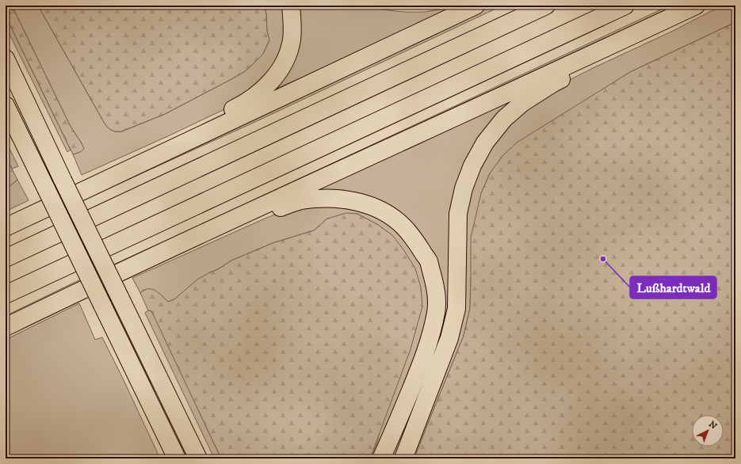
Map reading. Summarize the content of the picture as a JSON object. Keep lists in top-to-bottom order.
{
  "places": ["Lußhardtwald"],
  "north": "top right"
}
